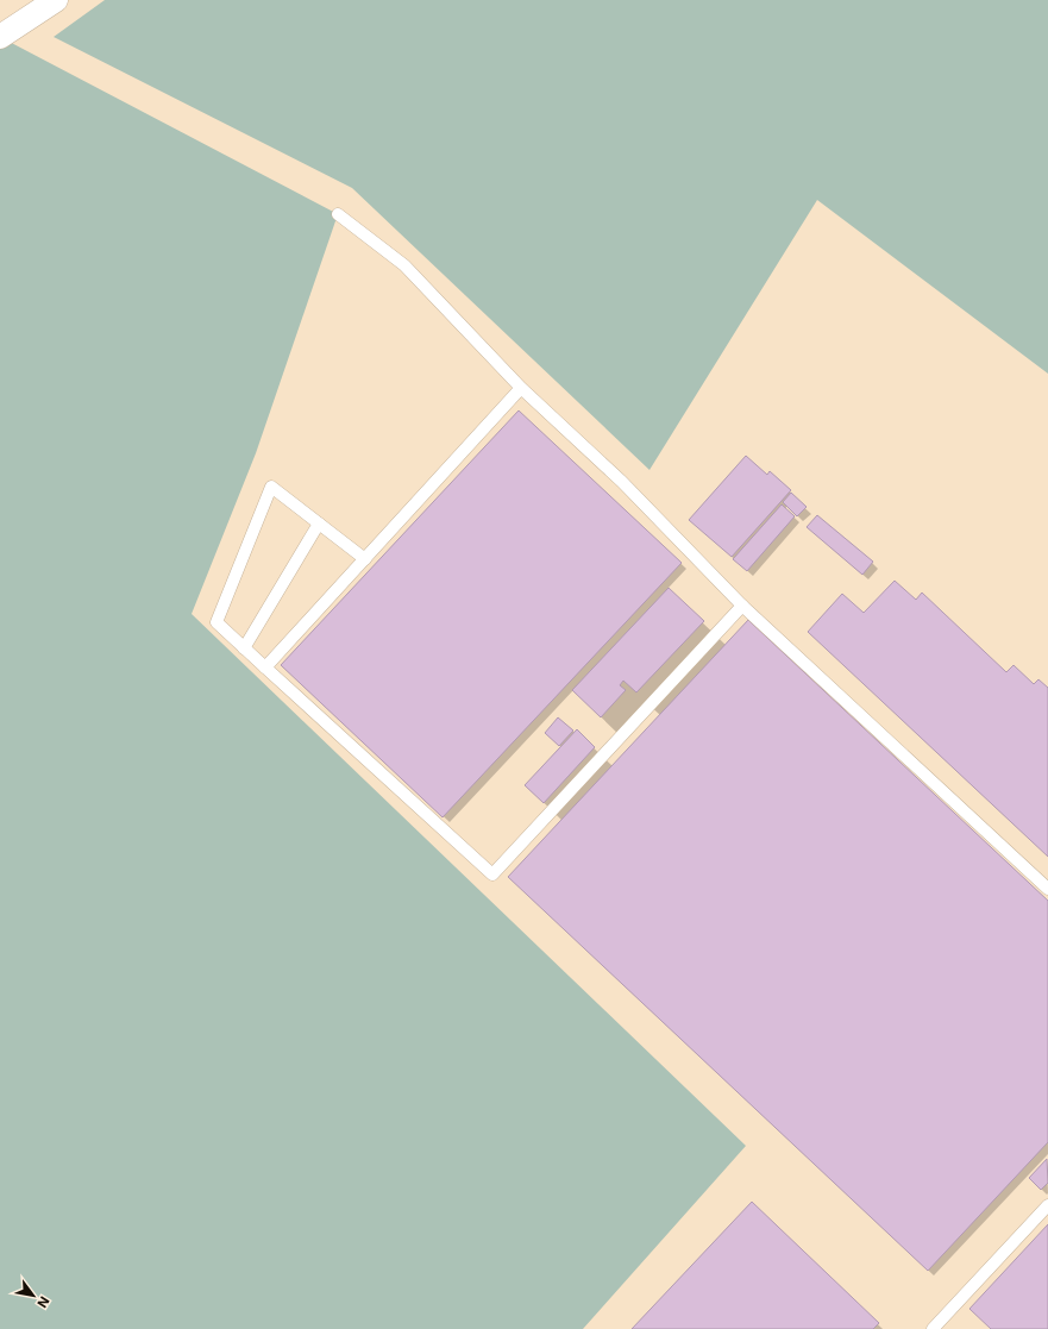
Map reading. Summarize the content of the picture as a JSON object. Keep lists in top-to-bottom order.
{
  "north": "bottom right"
}
